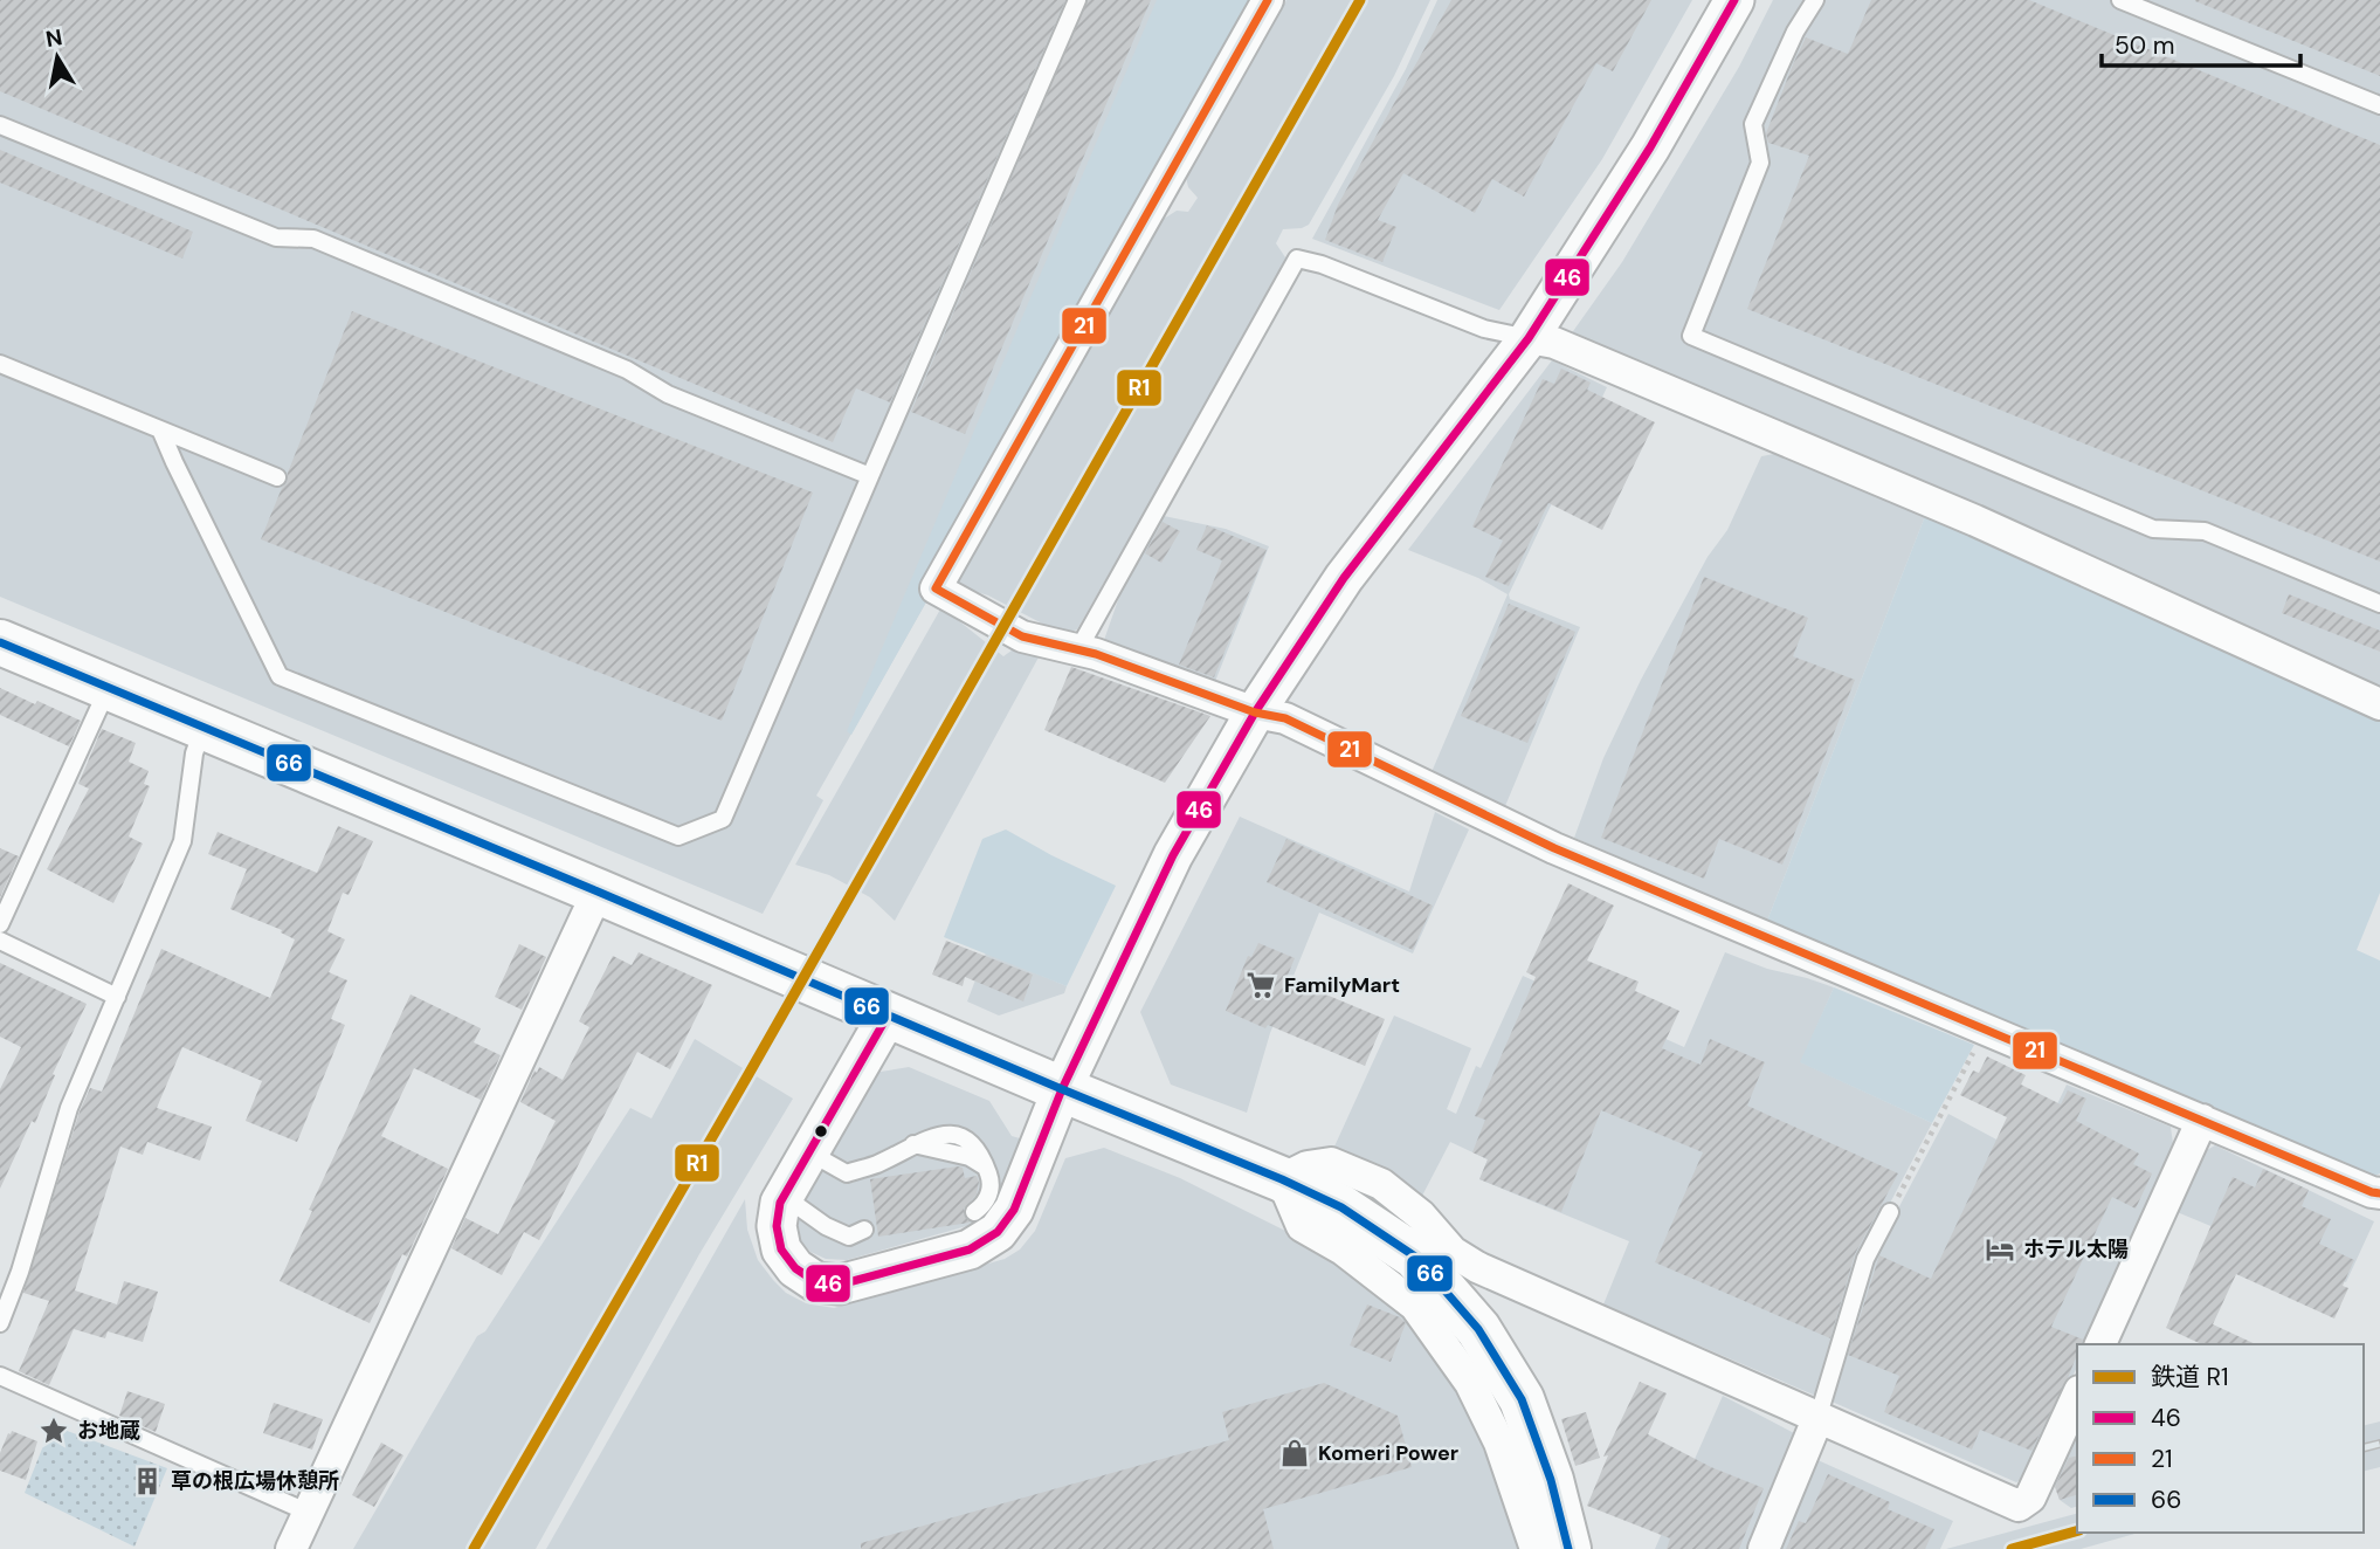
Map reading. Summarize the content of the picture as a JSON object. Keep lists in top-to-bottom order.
{
  "places": {
    "supermarket": ["FamilyMart"],
    "hotel": ["ホテル太陽"],
    "place": ["お地蔵"],
    "shop": ["Komeri Power"],
    "building": ["草の根広場休憩所"]
  },
  "lines": [
    "rail line R1",
    "transit line 46",
    "transit line 21",
    "transit line 66"
  ],
  "legend": [
    "鉄道 R1",
    "46",
    "21",
    "66"
  ],
  "scale_bar": "50 m",
  "north": "top"
}
